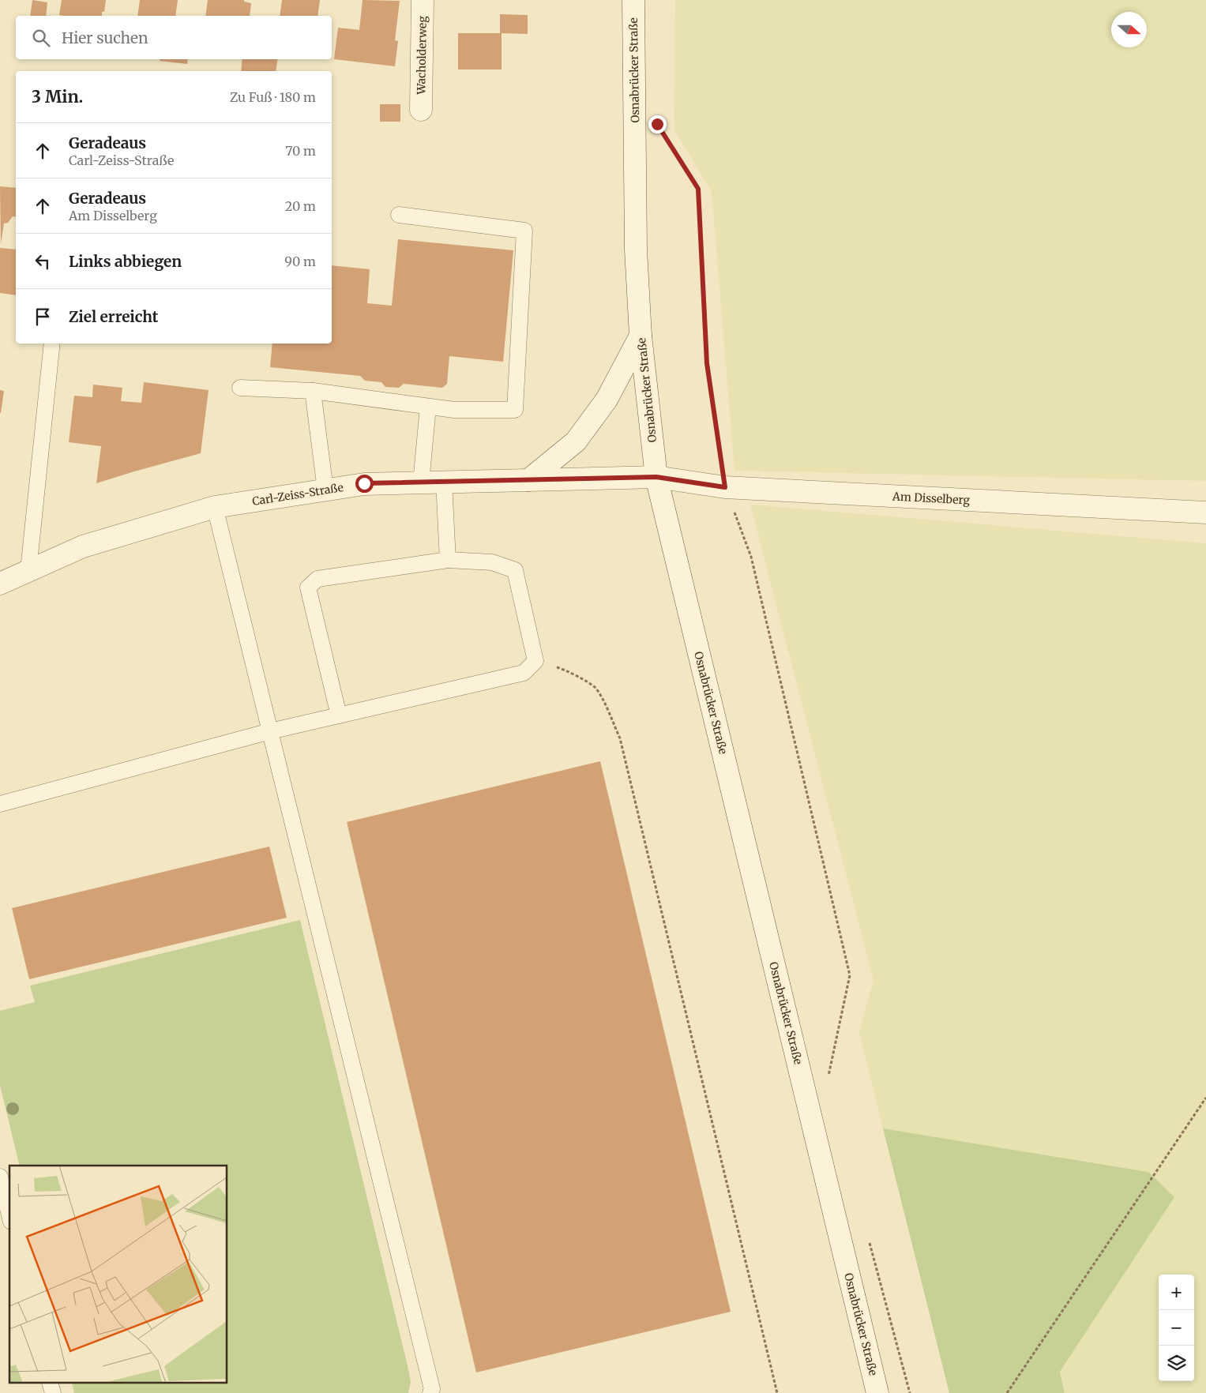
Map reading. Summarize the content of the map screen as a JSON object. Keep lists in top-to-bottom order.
{
  "streets": {
    "main road": [
      "Wacholderweg",
      "Osnabrücker Straße",
      "Carl-Zeiss-Straße",
      "Am Disselberg"
    ]
  },
  "crossings": [
    ["Osnabrücker Straße", "Carl-Zeiss-Straße"],
    ["Osnabrücker Straße", "Am Disselberg"],
    ["Carl-Zeiss-Straße", "Am Disselberg"]
  ],
  "north": "right",
  "page": {
    "search": "Hier suchen",
    "heading": ["3 Min.", "Zu Fuß · 180 m"],
    "list": [
      ["Geradeaus", "Carl-Zeiss-Straße", "70 m"],
      ["Geradeaus", "Am Disselberg", "20 m"],
      ["Links abbiegen", "90 m"],
      "Ziel erreicht"
    ],
    "map_buttons": ["+", "−"]
  }
}
